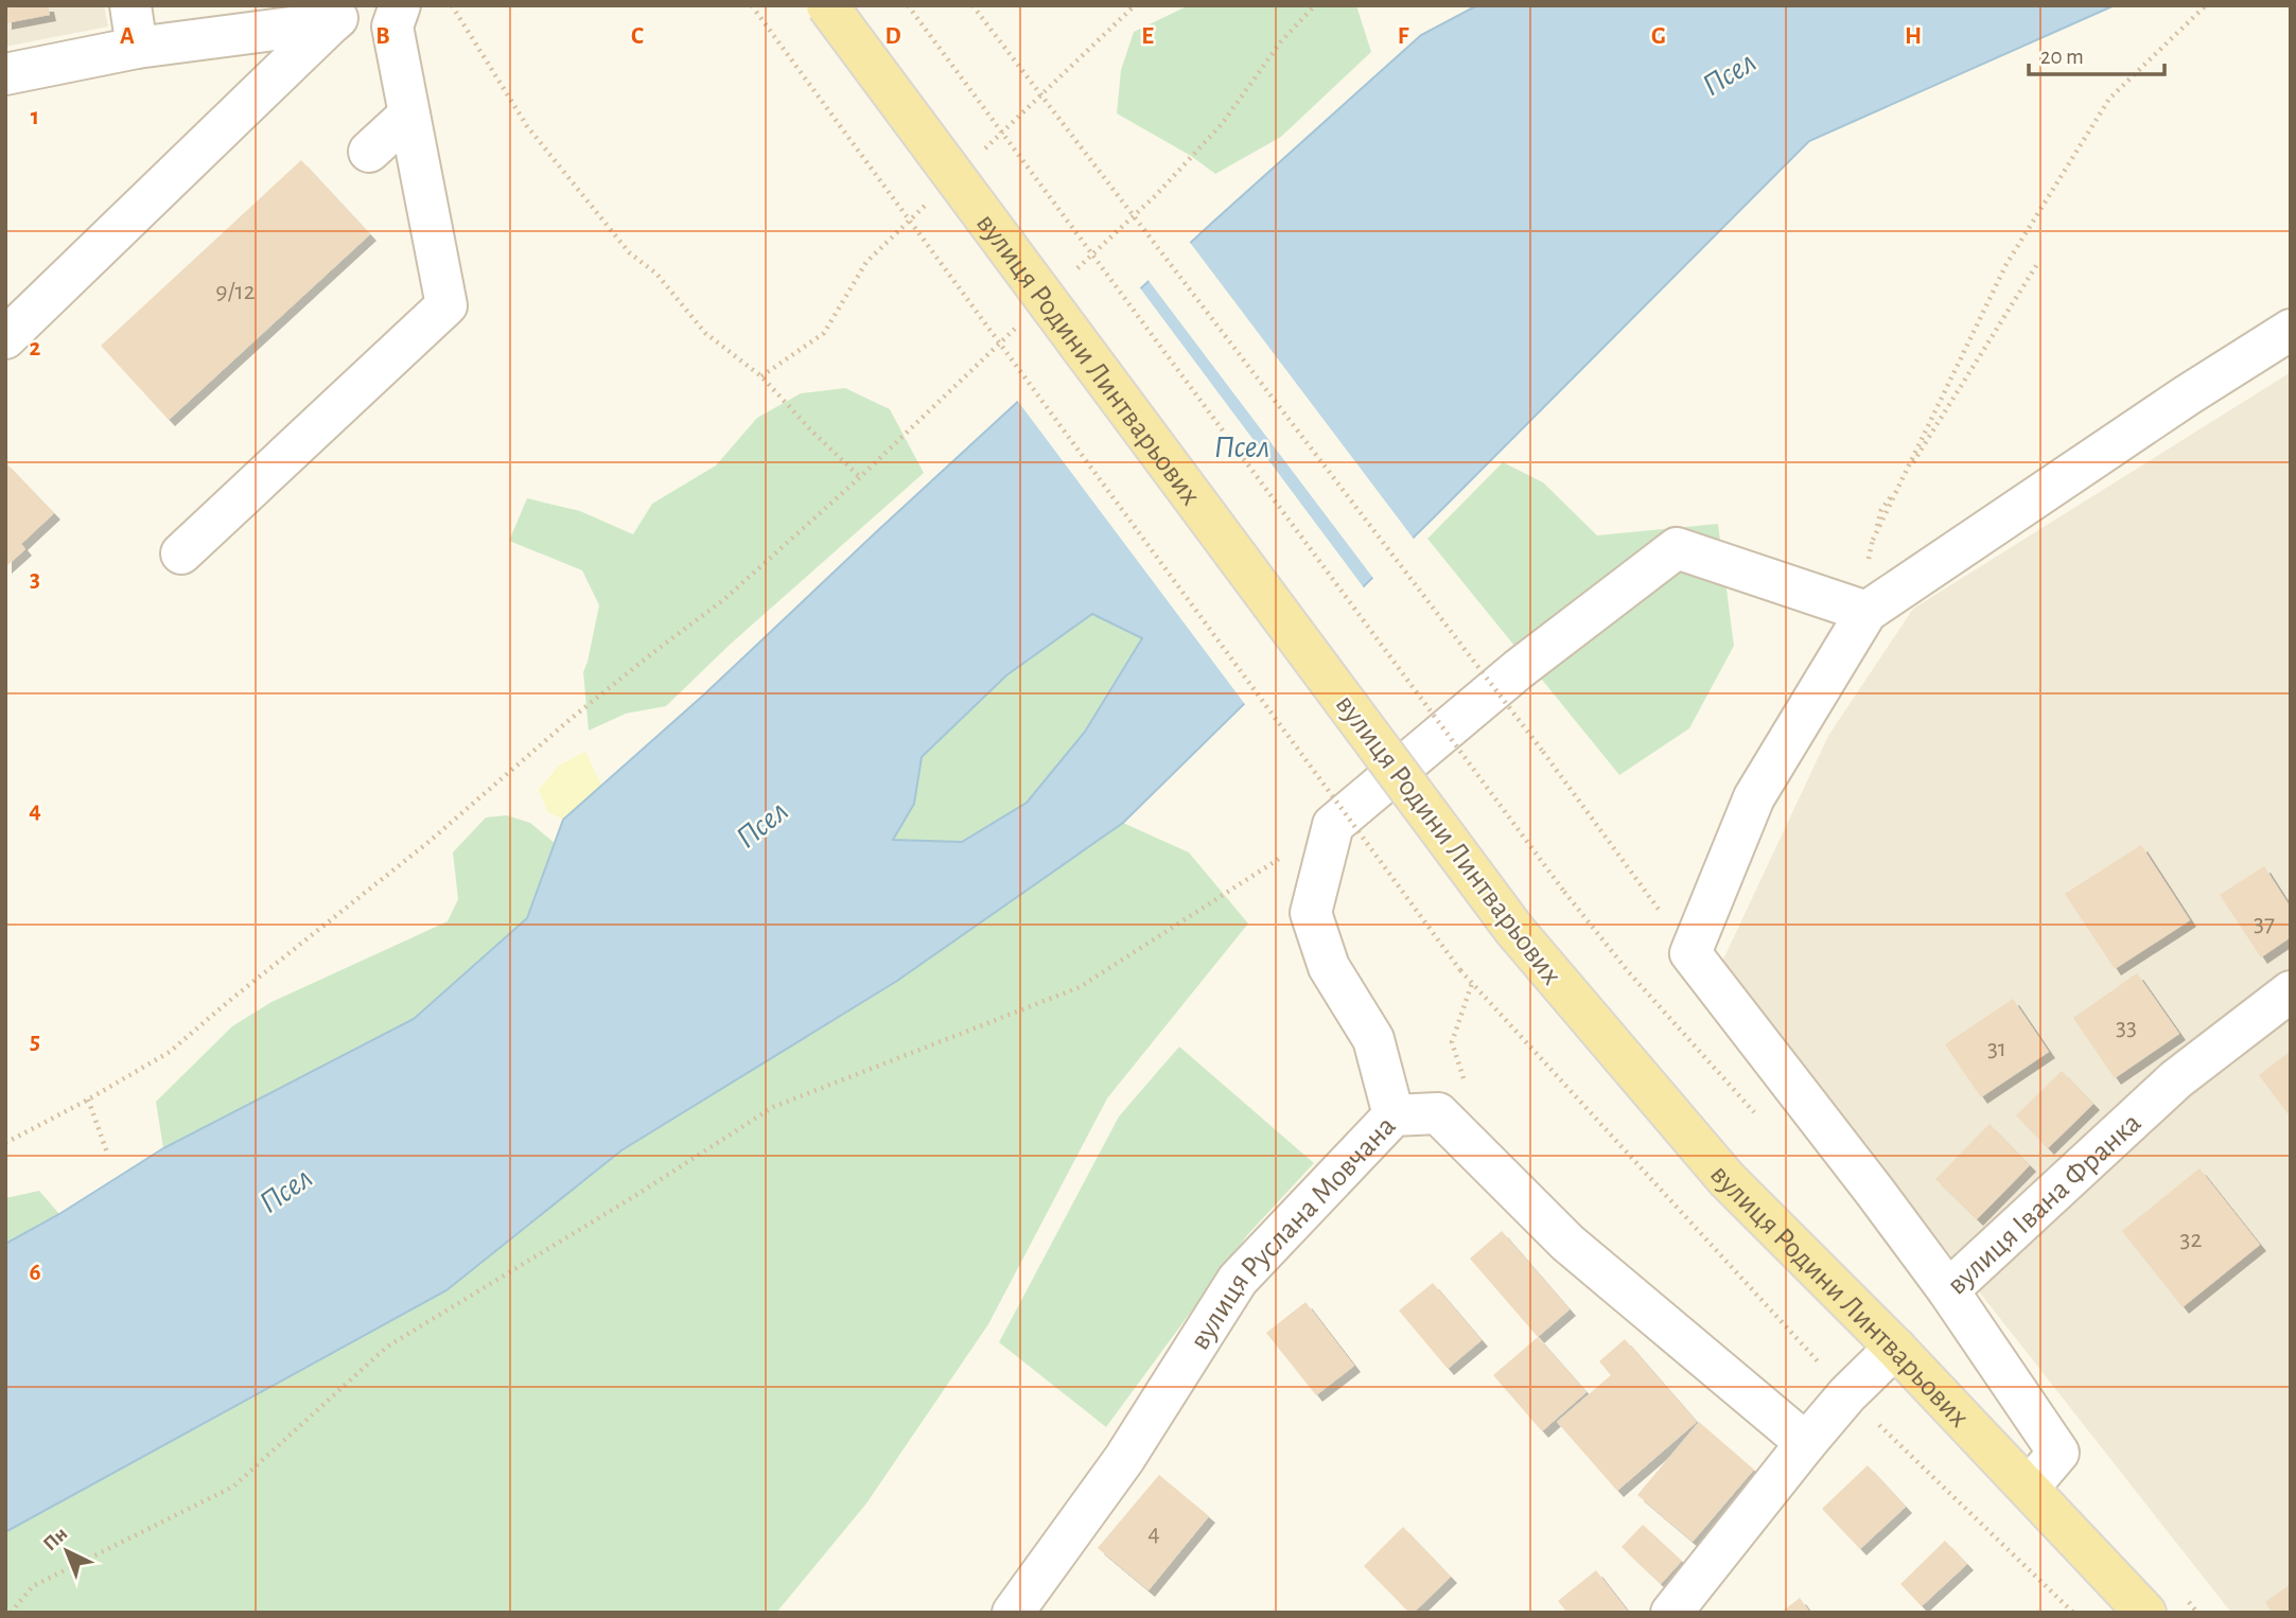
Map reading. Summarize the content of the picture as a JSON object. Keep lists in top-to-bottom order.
{
  "streets": {
    "main road": ["вулиця Родини Линтварьових"],
    "street": ["вулиця Івана Франка", "вулиця Руслана Мовчана"]
  },
  "crossings": [
    ["вулиця Родини Линтварьових", "вулиця Івана Франка"]
  ],
  "water": ["Псел"],
  "house_numbers": [
    "9/12",
    "37",
    "33",
    "31",
    "32",
    "4"
  ],
  "scale_bar": "20 m",
  "north": "top left",
  "grid": {
    "columns": [
      "A",
      "B",
      "C",
      "D",
      "E",
      "F",
      "G",
      "H"
    ],
    "rows": [
      "1",
      "2",
      "3",
      "4",
      "5",
      "6"
    ]
  }
}
